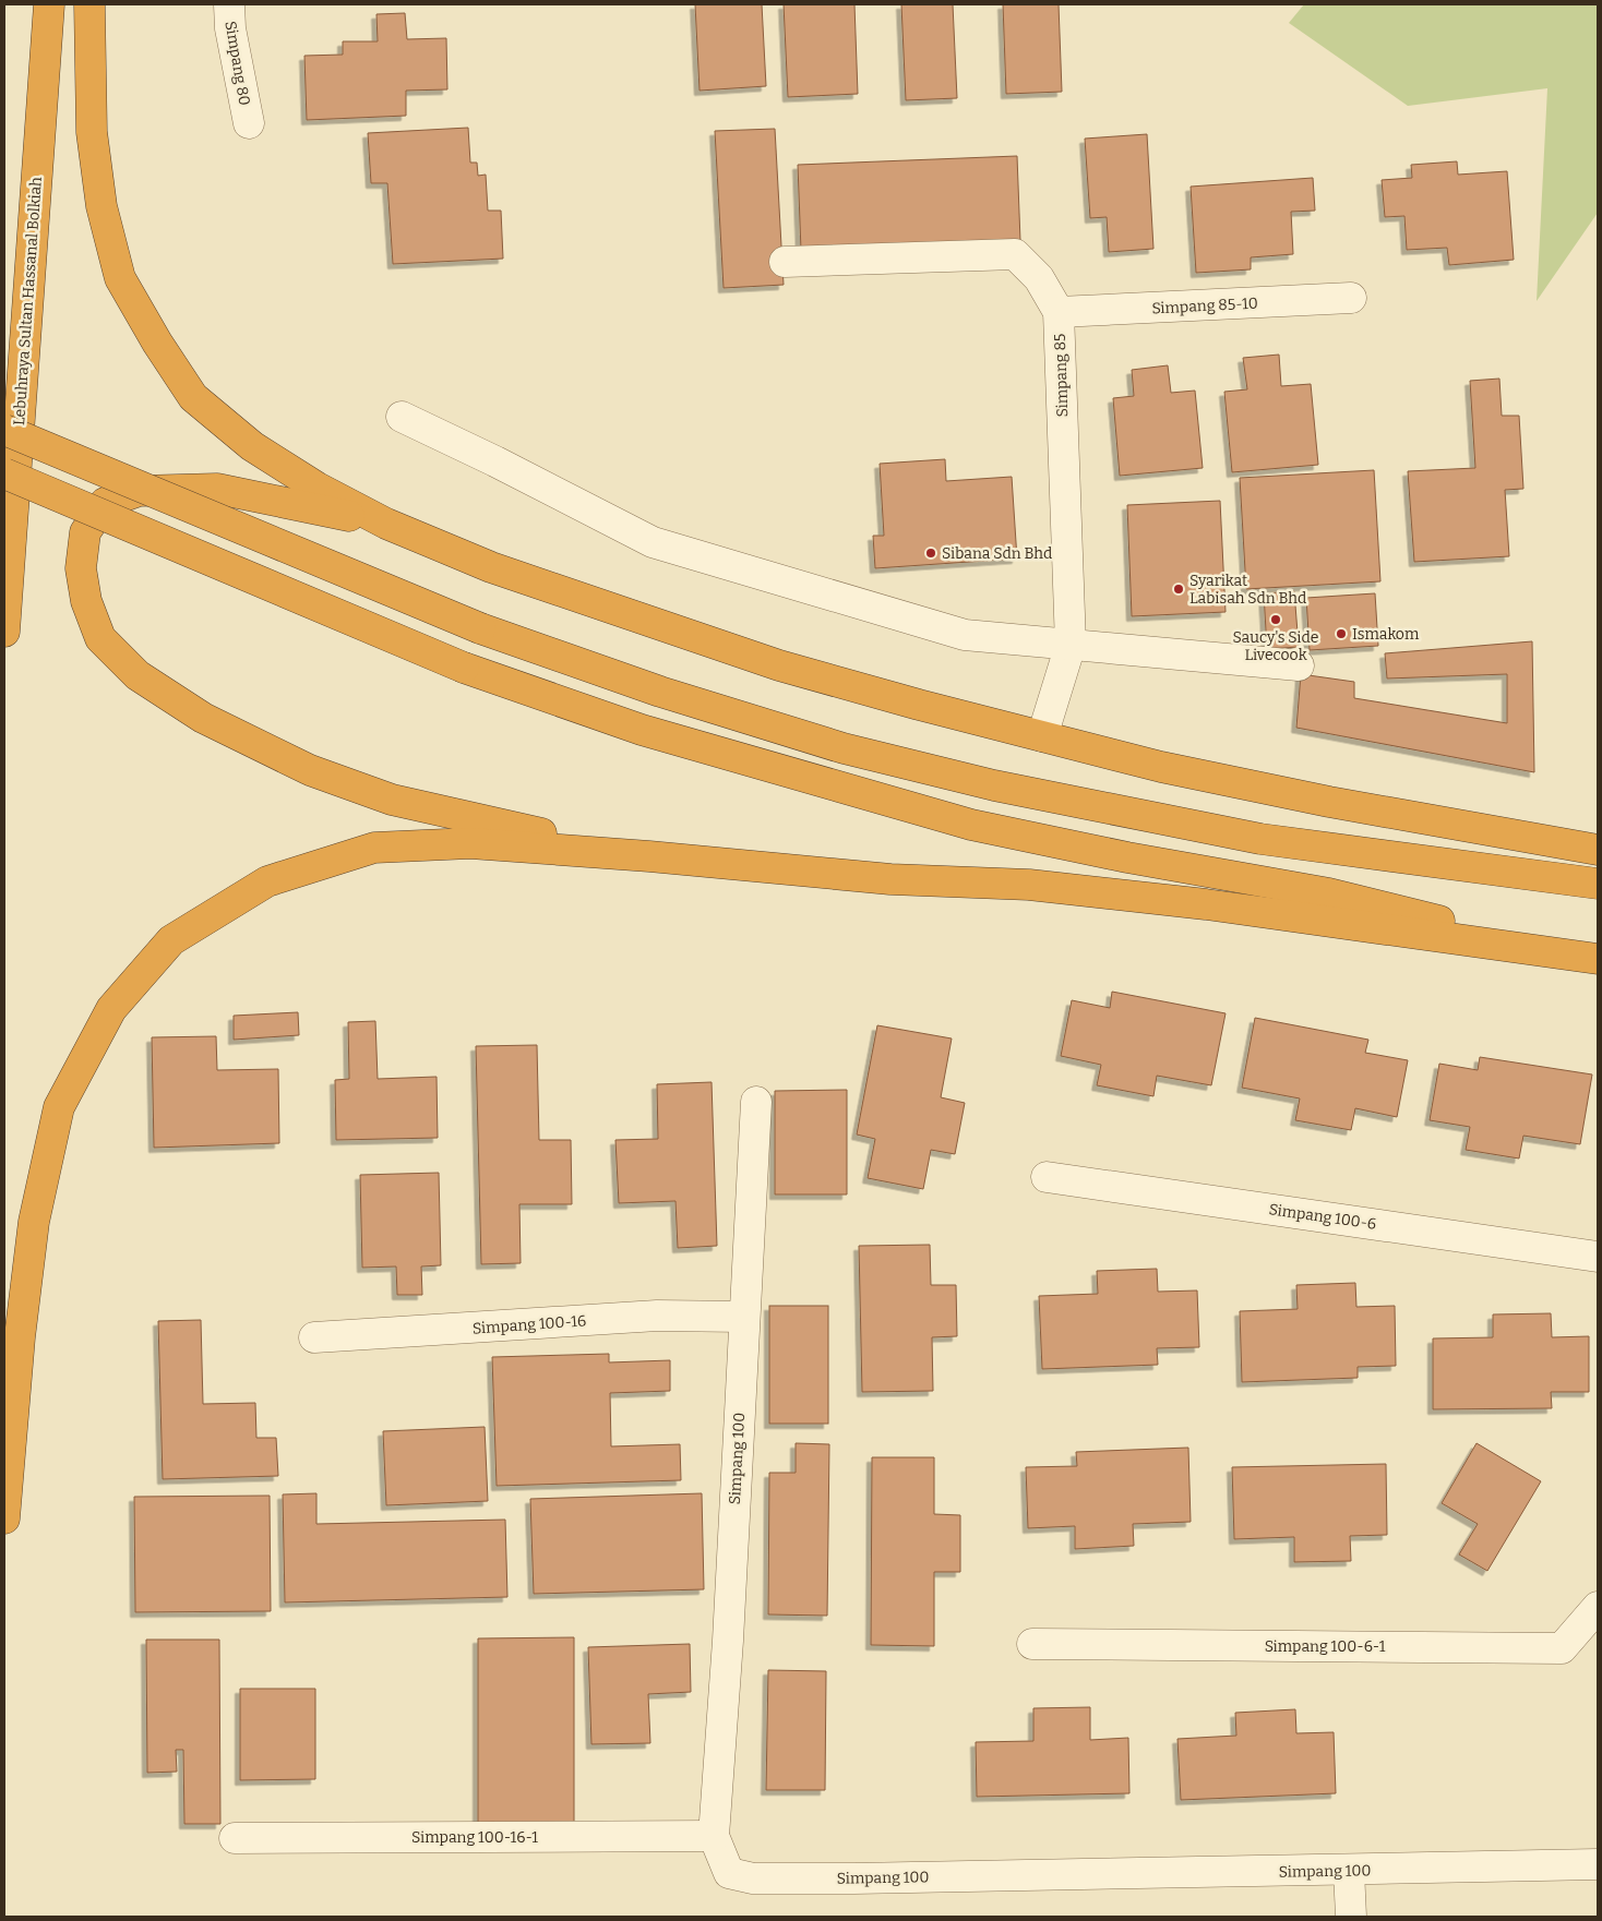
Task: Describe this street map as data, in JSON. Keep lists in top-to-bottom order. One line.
{"streets":{"highway":["Lebuhraya Sultan Hassanal Bolkiah"],"street":["Simpang 80","Simpang 85-10","Simpang 85","Simpang 100-6","Simpang 100-16","Simpang 100","Simpang 100-6-1","Simpang 100-16-1"]},"crossings":[["Simpang 85-10","Simpang 85"],["Simpang 100-16","Simpang 100"],["Simpang 100","Simpang 100-16-1"]],"places":["Sibana Sdn Bhd","Syarikat Labisah Sdn Bhd","Saucy's Side Livecook","Ismakom"]}
